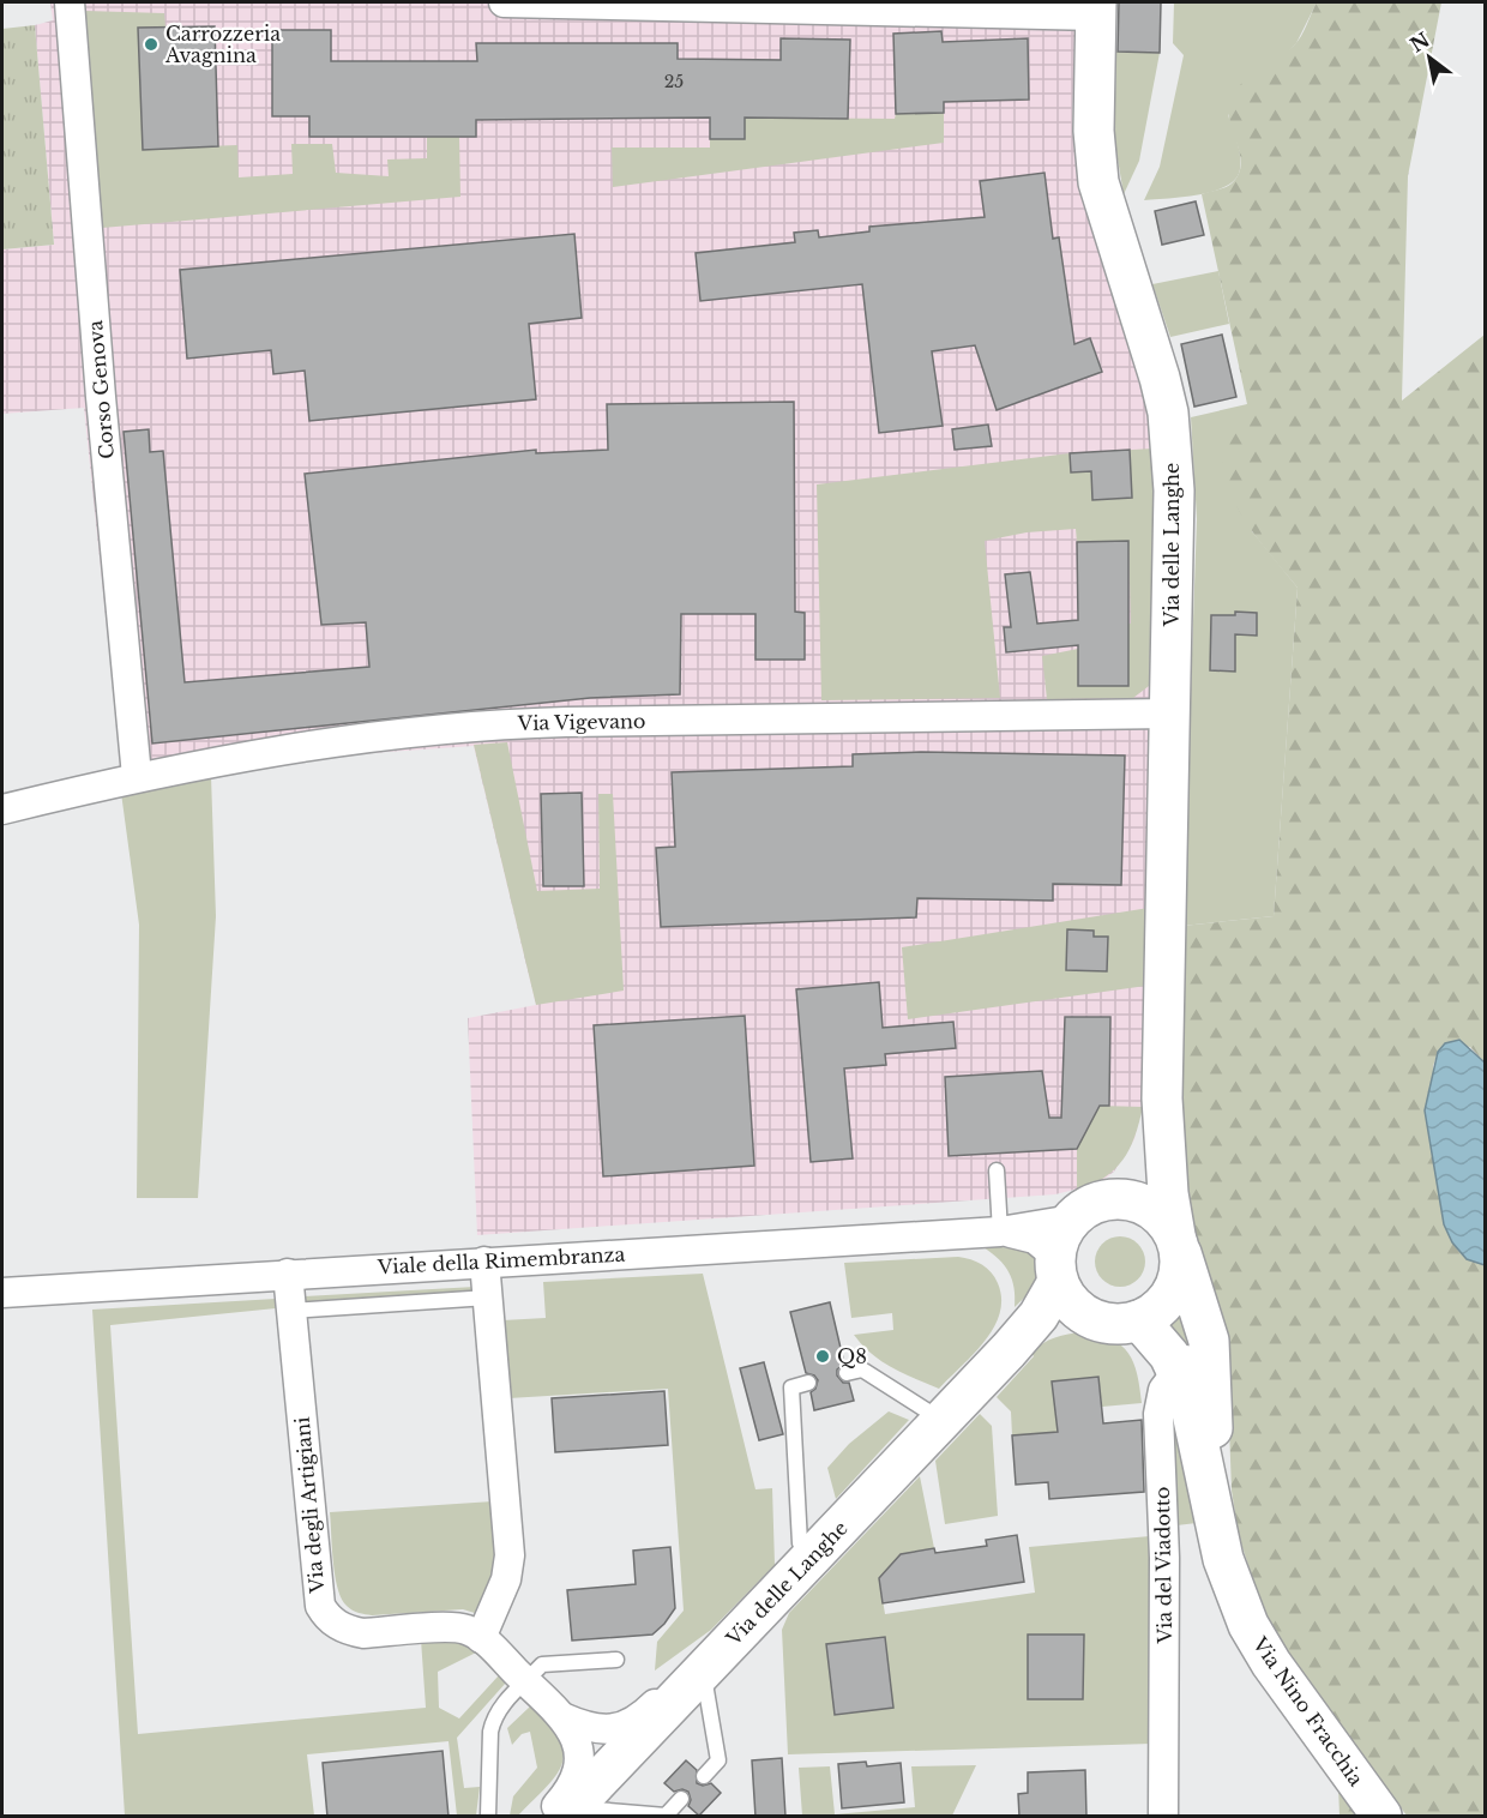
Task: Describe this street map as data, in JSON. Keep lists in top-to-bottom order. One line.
{"streets":{"main road":["Via delle Langhe","Via Nino Fracchia"],"street":["Corso Genova","Via Vigevano","Viale della Rimembranza","Via degli Artigiani","Via del Viadotto"]},"crossings":[["Corso Genova","Via Vigevano"],["Via delle Langhe","Via Vigevano"],["Via delle Langhe","Via degli Artigiani"],["Via delle Langhe","Via Nino Fracchia"],["Viale della Rimembranza","Via degli Artigiani"],["Via del Viadotto","Via Nino Fracchia"]],"places":["Carrozzeria Avagnina","Q8"],"house_numbers":["25"],"north":"top left"}
